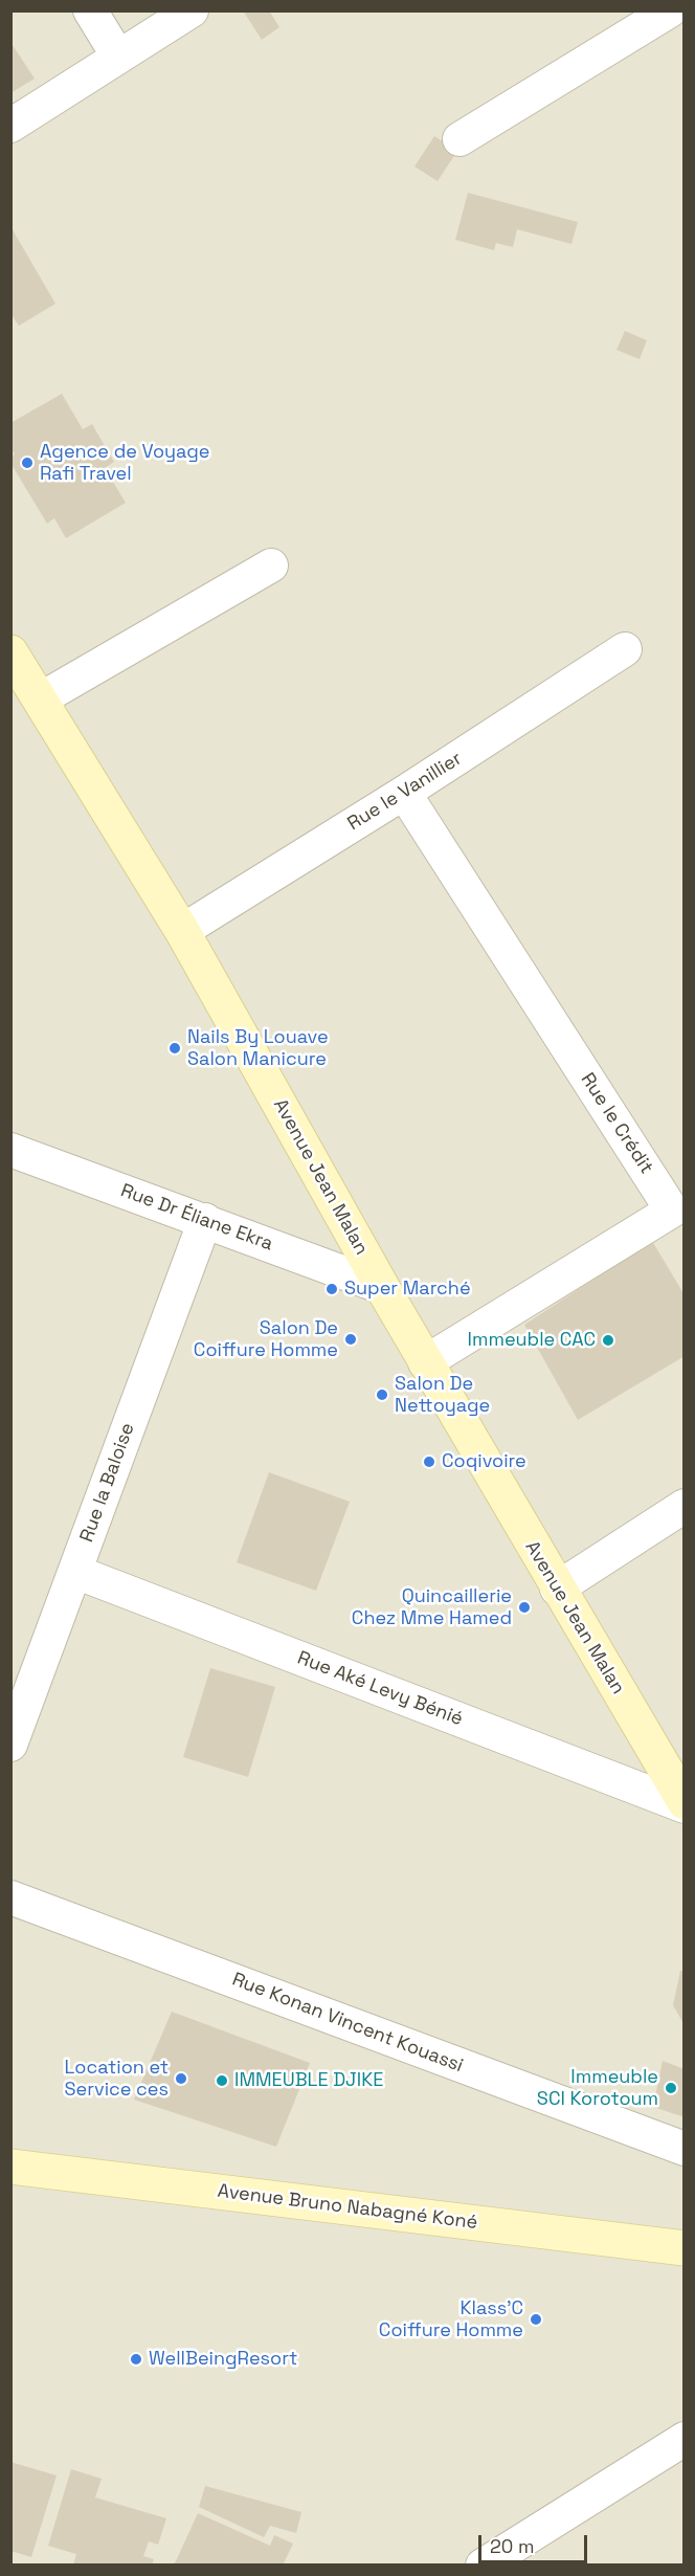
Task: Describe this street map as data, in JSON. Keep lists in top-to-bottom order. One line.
{"streets":{"main road":["Avenue Jean Malan","Avenue Bruno Nabagné Koné"],"street":["Rue le Vanillier","Rue le Crédit","Rue Dr Éliane Ekra","Rue la Baloise","Rue Aké Levy Bénié","Rue Konan Vincent Kouassi"]},"crossings":[["Rue le Vanillier","Rue le Crédit"],["Rue le Vanillier","Avenue Jean Malan"],["Rue le Crédit","Avenue Jean Malan"],["Avenue Jean Malan","Rue Dr Éliane Ekra"],["Avenue Jean Malan","Rue Aké Levy Bénié"],["Rue Dr Éliane Ekra","Rue la Baloise"],["Rue la Baloise","Rue Aké Levy Bénié"]],"places":["Agence de Voyage Rafi Travel","Nails By Louave Salon Manicure","Super Marché","Salon De Coiffure Homme","Immeuble CAC","Salon De Nettoyage","Coqivoire","Quincaillerie Chez Mme Hamed","Location et Service ces","IMMEUBLE DJIKE","Immeuble SCI Korotoum","Klass'C Coiffure Homme","WellBeingResort"],"scale_bar":"20 m"}
